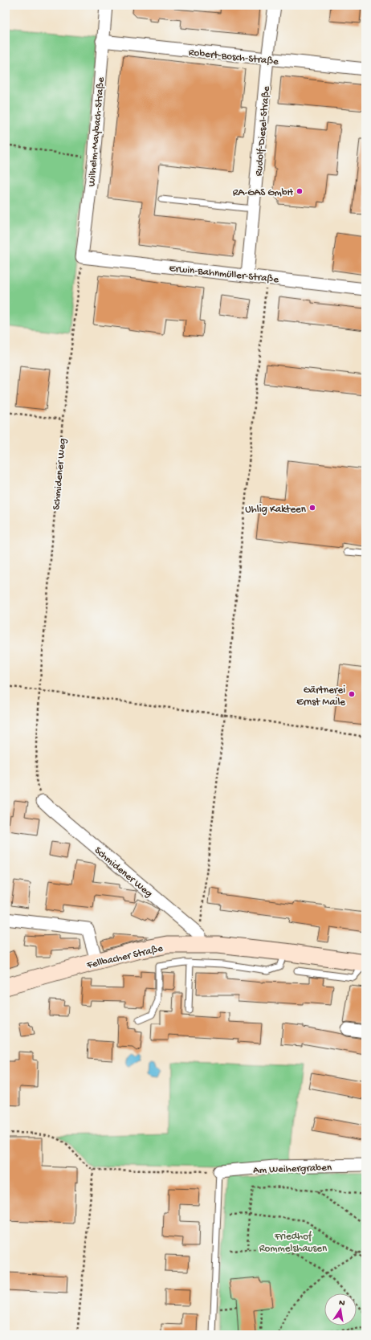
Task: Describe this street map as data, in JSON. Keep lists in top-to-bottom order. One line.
{"streets":{"main road":["Fellbacher Straße"],"street":["Robert-Bosch-Straße","Rudolf-Diesel-Straße","Wilhelm-Maybach-Straße","Erwin-Bahnmüller-Straße","Schmidener Weg","Am Weihergraben"]},"crossings":[["Robert-Bosch-Straße","Rudolf-Diesel-Straße"],["Robert-Bosch-Straße","Wilhelm-Maybach-Straße"],["Rudolf-Diesel-Straße","Erwin-Bahnmüller-Straße"],["Wilhelm-Maybach-Straße","Erwin-Bahnmüller-Straße"],["Wilhelm-Maybach-Straße","Schmidener Weg"],["Erwin-Bahnmüller-Straße","Schmidener Weg"],["Schmidener Weg","Fellbacher Straße"]],"parks":["Friedhof Rommelshausen"],"places":["RA-GAS GmbH","Uhlig Kakteen","Gärtnerei Ernst Maile"],"north":"top"}
